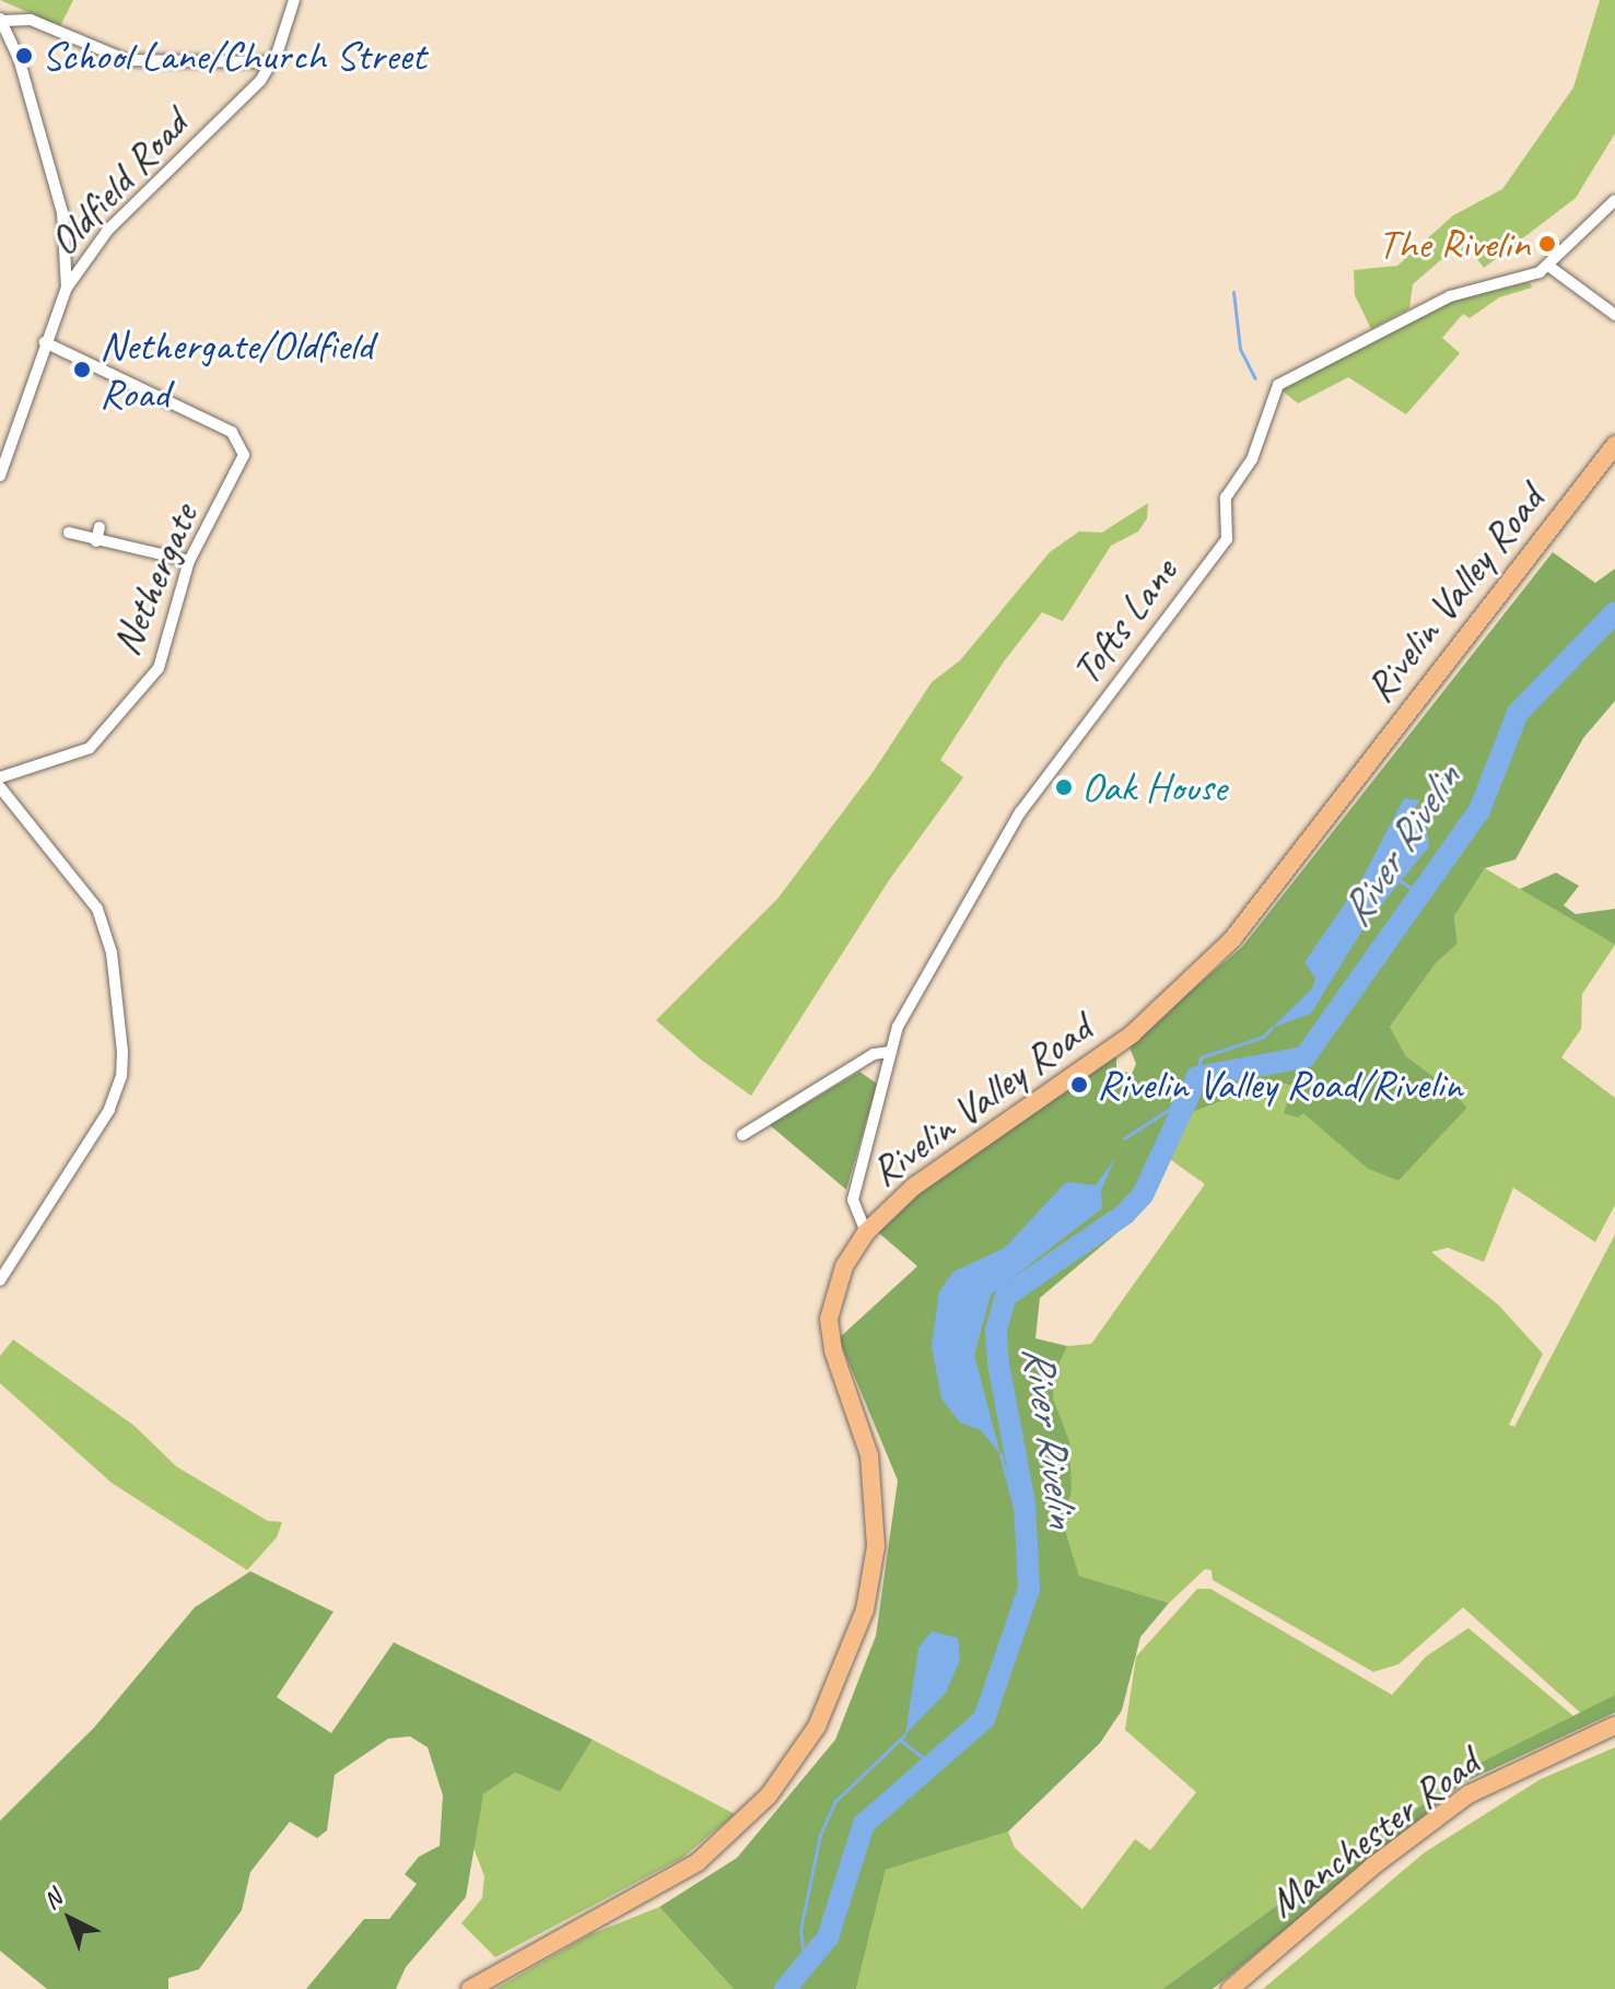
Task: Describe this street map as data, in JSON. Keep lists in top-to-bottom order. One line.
{"streets":{"main road":["Rivelin Valley Road","Manchester Road"],"street":["Oldfield Road","Nethergate","Tofts Lane"]},"crossings":[["Oldfield Road","Nethergate"],["Rivelin Valley Road","Tofts Lane"]],"water":["River Rivelin"],"places":["School Lane/Church Street","The Rivelin","Nethergate/Oldfield Road","Oak House","Rivelin Valley Road/Rivelin"],"north":"top left"}
